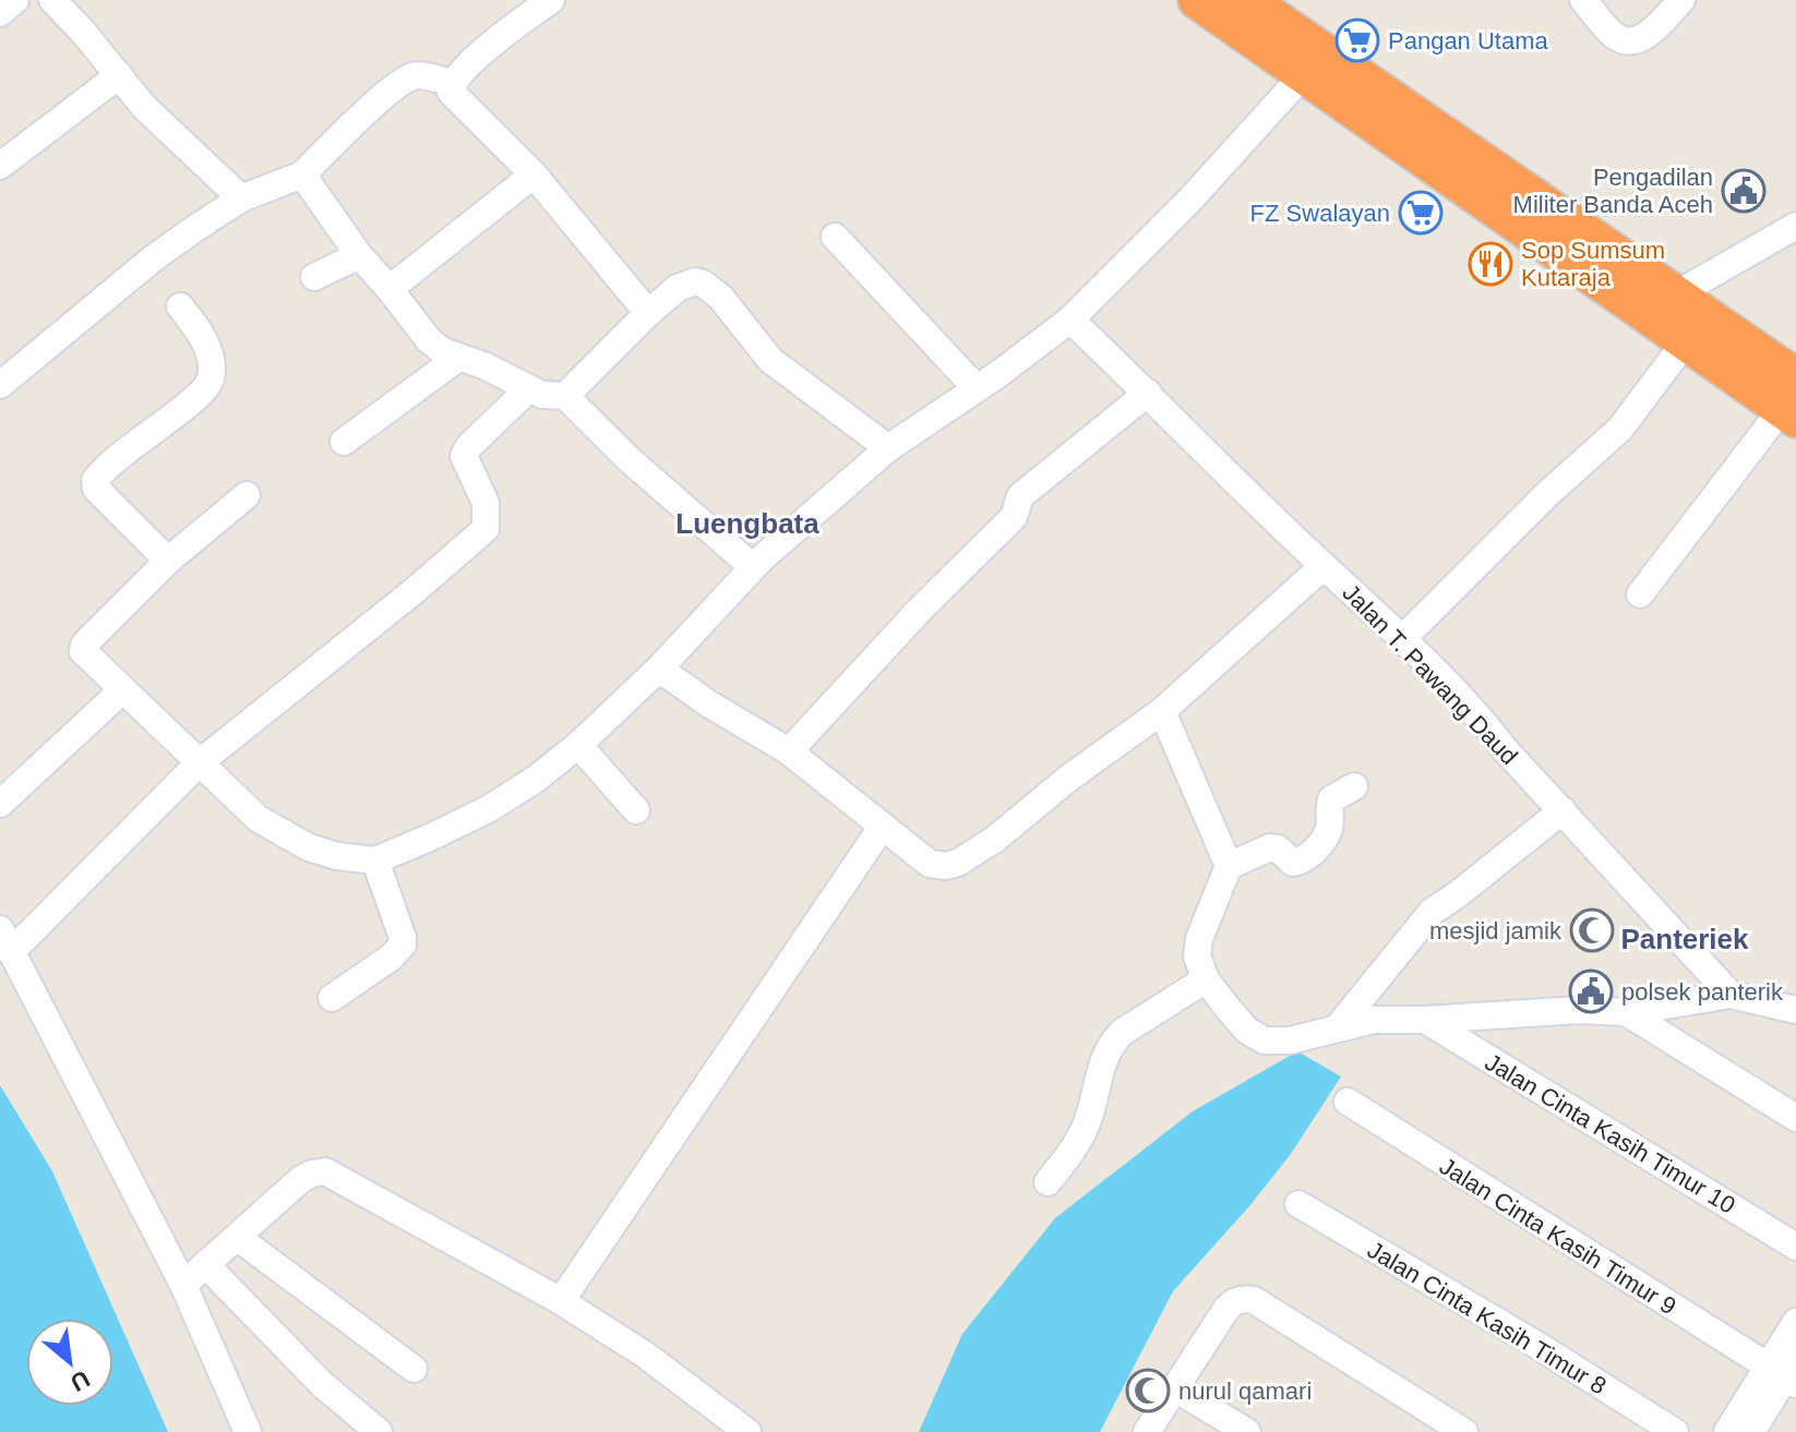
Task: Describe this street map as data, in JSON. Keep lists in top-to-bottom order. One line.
{"streets":{"street":["Jalan T. Pawang Daud","Jalan Cinta Kasih Timur 10","Jalan Cinta Kasih Timur 9","Jalan Cinta Kasih Timur 8"]},"districts":["Luengbata","Panteriek"],"places":{"supermarket":["Pangan Utama","FZ Swalayan"],"public building":["Pengadilan Militer Banda Aceh","polsek panterik"],"restaurant":["Sop Sumsum Kutaraja"],"mosque":["mesjid jamik","nurul qamari"]},"north":"bottom right"}
